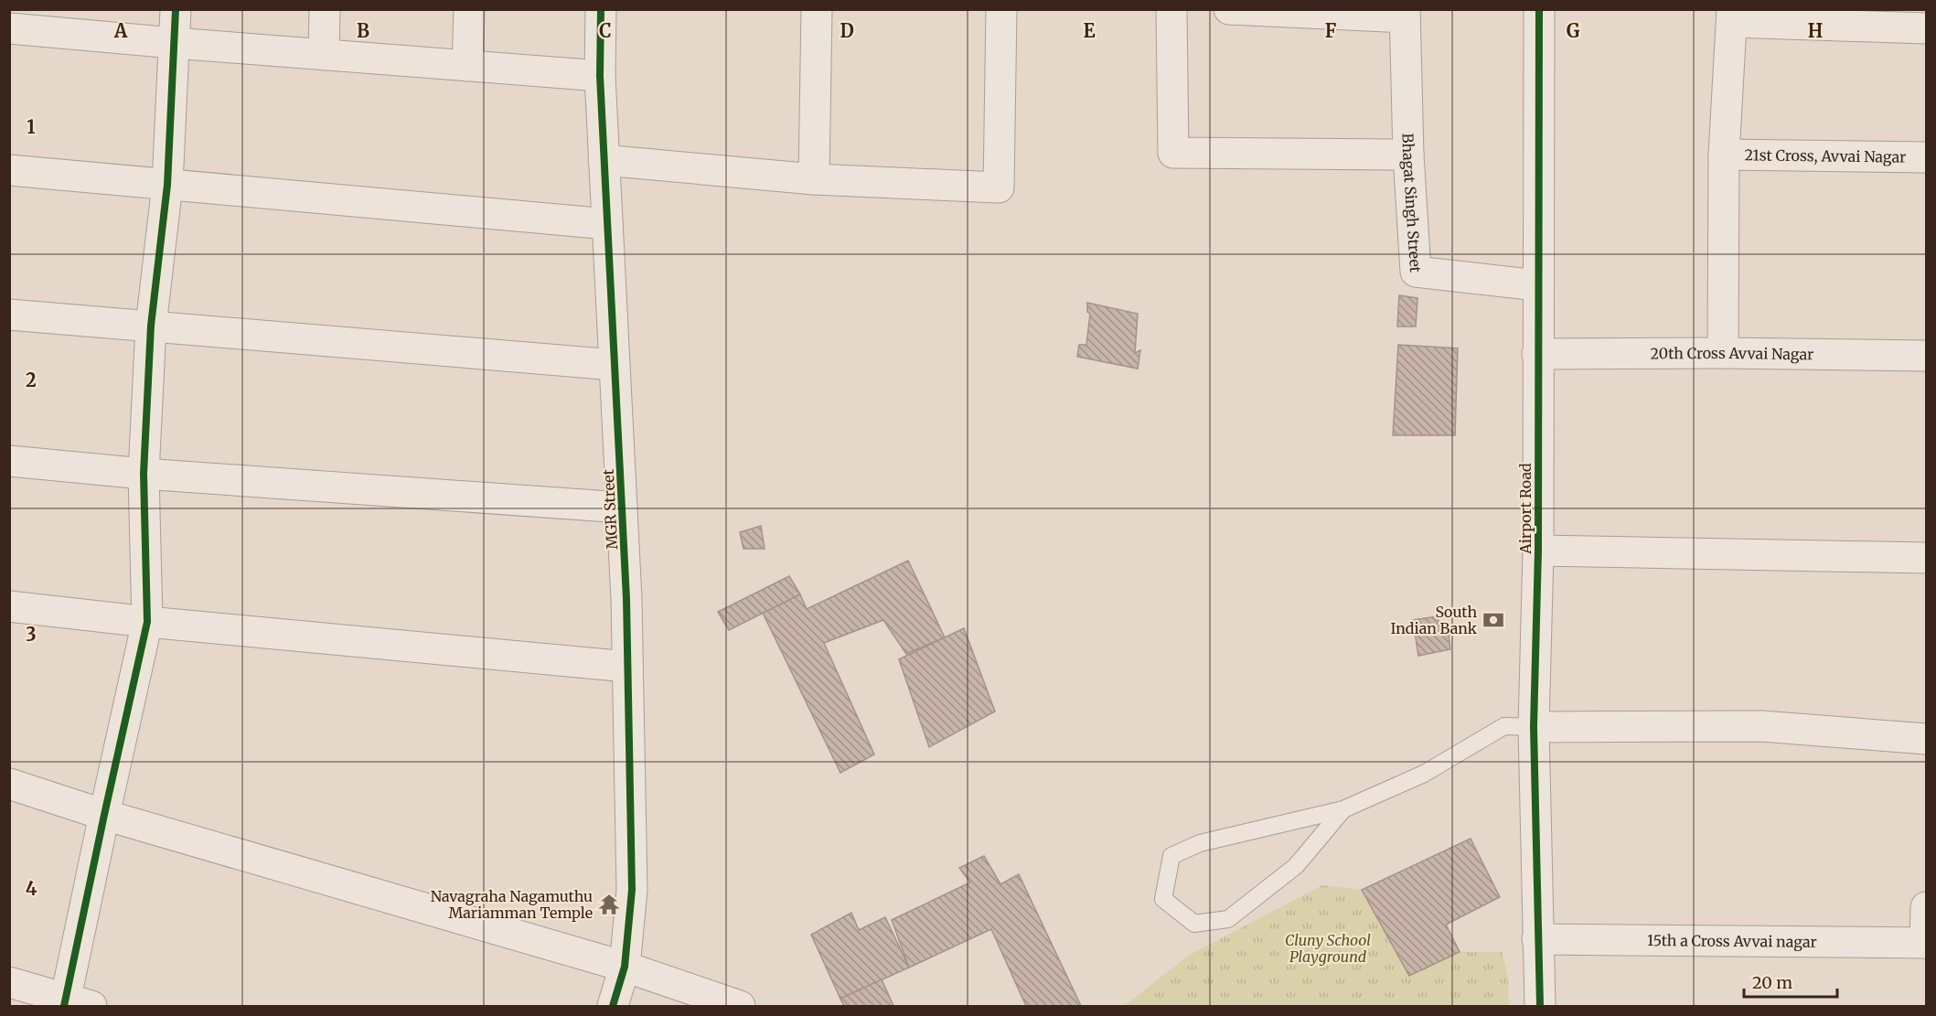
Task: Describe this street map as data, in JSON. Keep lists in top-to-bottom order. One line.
{"streets":{"street":["21st Cross, Avvai Nagar","Bhagat Singh Street","20th Cross Avvai Nagar","Airport Road","MGR Street","15th a Cross Avvai nagar"]},"crossings":[["Bhagat Singh Street","Airport Road"],["20th Cross Avvai Nagar","Airport Road"],["Airport Road","15th a Cross Avvai nagar"]],"parks":["Cluny School Playground"],"places":{"bank":["South Indian Bank"],"temple":["Navagraha Nagamuthu Mariamman Temple"]},"scale_bar":"20 m","grid":{"columns":["A","B","C","D","E","F","G","H"],"rows":["1","2","3","4"]}}
